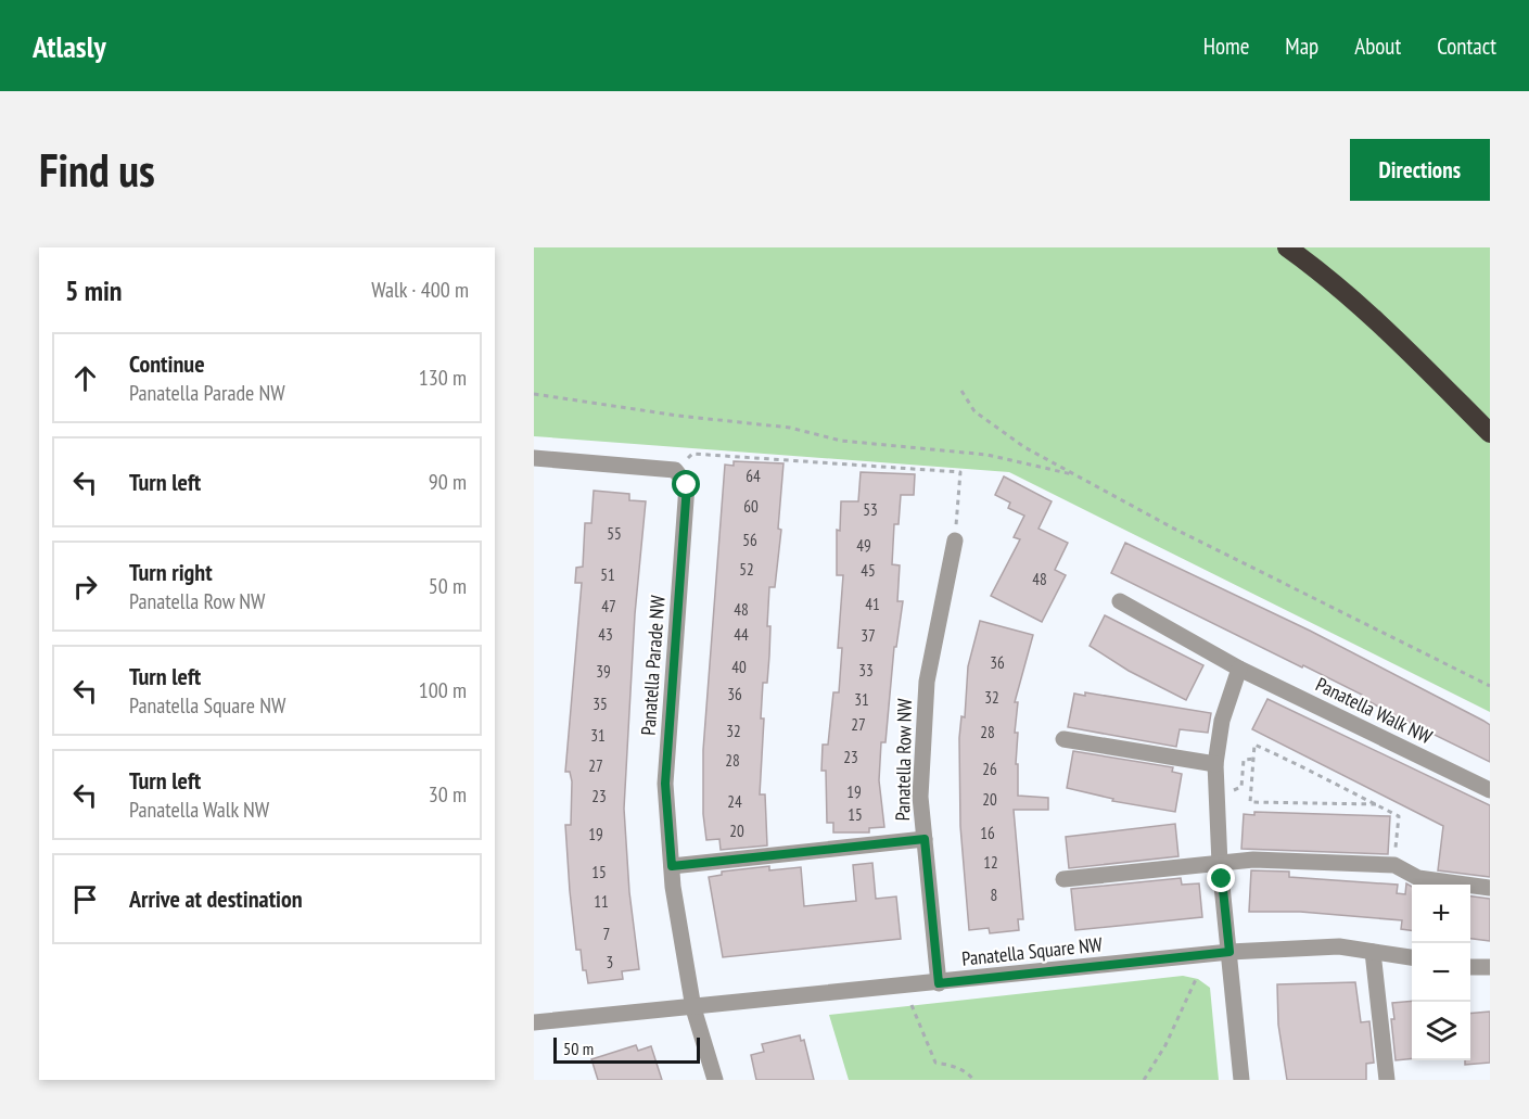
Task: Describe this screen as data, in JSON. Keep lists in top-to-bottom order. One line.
{"streets":{"street":["Panatella Parade NW","Panatella Walk NW","Panatella Row NW","Panatella Square NW"]},"crossings":[["Panatella Parade NW","Panatella Square NW"],["Panatella Row NW","Panatella Square NW"]],"house_numbers":["64","60","53","55","56","49","52","45","51","48","41","47","48","43","44","37","36","40","33","39","36","32","31","35","27","32","28","31","23","28","27","26","19","23","20","24","15","20","16","19","12","15","8","11","7","3"],"scale_bar":"50 m","page":{"header":"Atlasly","nav":["Home","Map","About","Contact"],"buttons":"Directions","title":"Find us","heading":["5 min","Walk · 400 m"],"list":[["Continue","Panatella Parade NW","130 m"],["Turn left","90 m"],["Turn right","Panatella Row NW","50 m"],["Turn left","Panatella Square NW","100 m"],["Turn left","Panatella Walk NW","30 m"],"Arrive at destination"],"map_buttons":["+","−"],"scale":"50 m"}}
